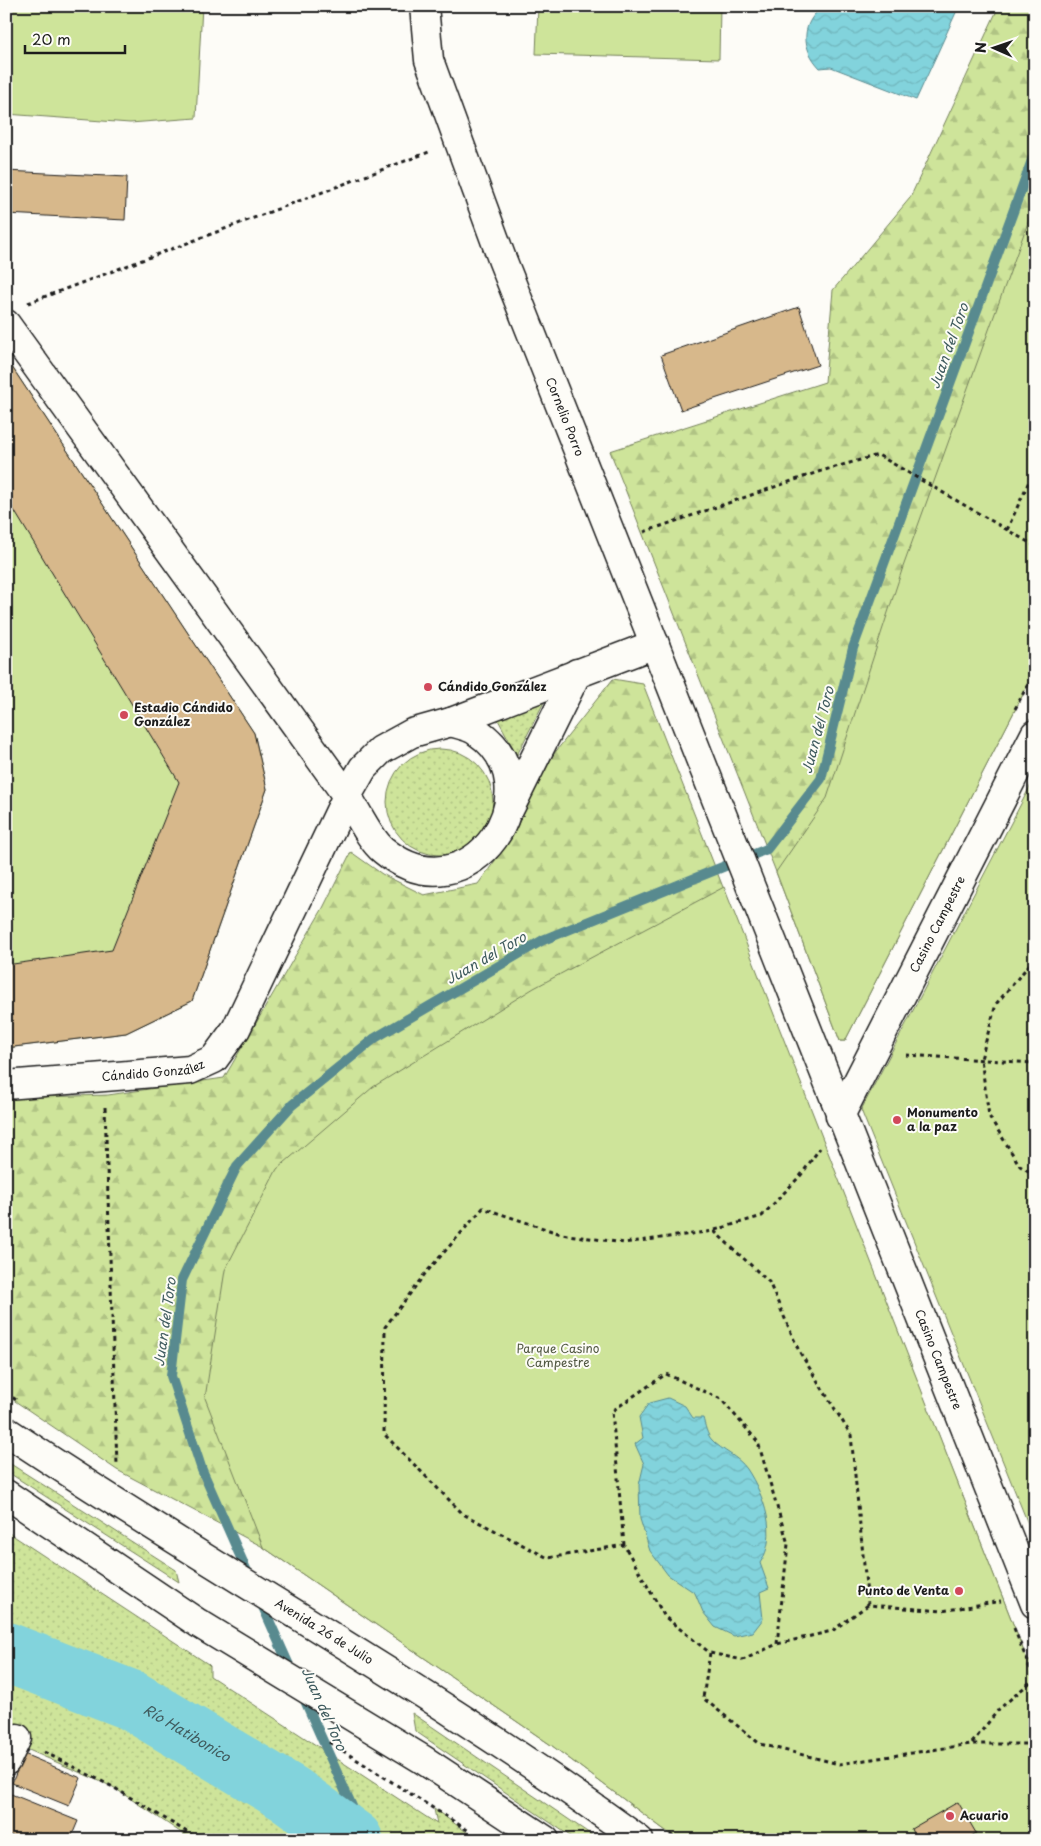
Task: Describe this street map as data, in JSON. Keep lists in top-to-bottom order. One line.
{"streets":{"street":["Cornelio Porro","Casino Campestre","Cándido González","Avenida 26 de Julio"]},"crossings":[["Cornelio Porro","Casino Campestre"],["Cornelio Porro","Cándido González"]],"water":["Juan del Toro","Río Hatibonico"],"parks":["Parque Casino Campestre"],"places":["Cándido González","Estadio Cándido González","Monumento a la paz","Punto de Venta","Acuario"],"scale_bar":"20 m","north":"left"}
